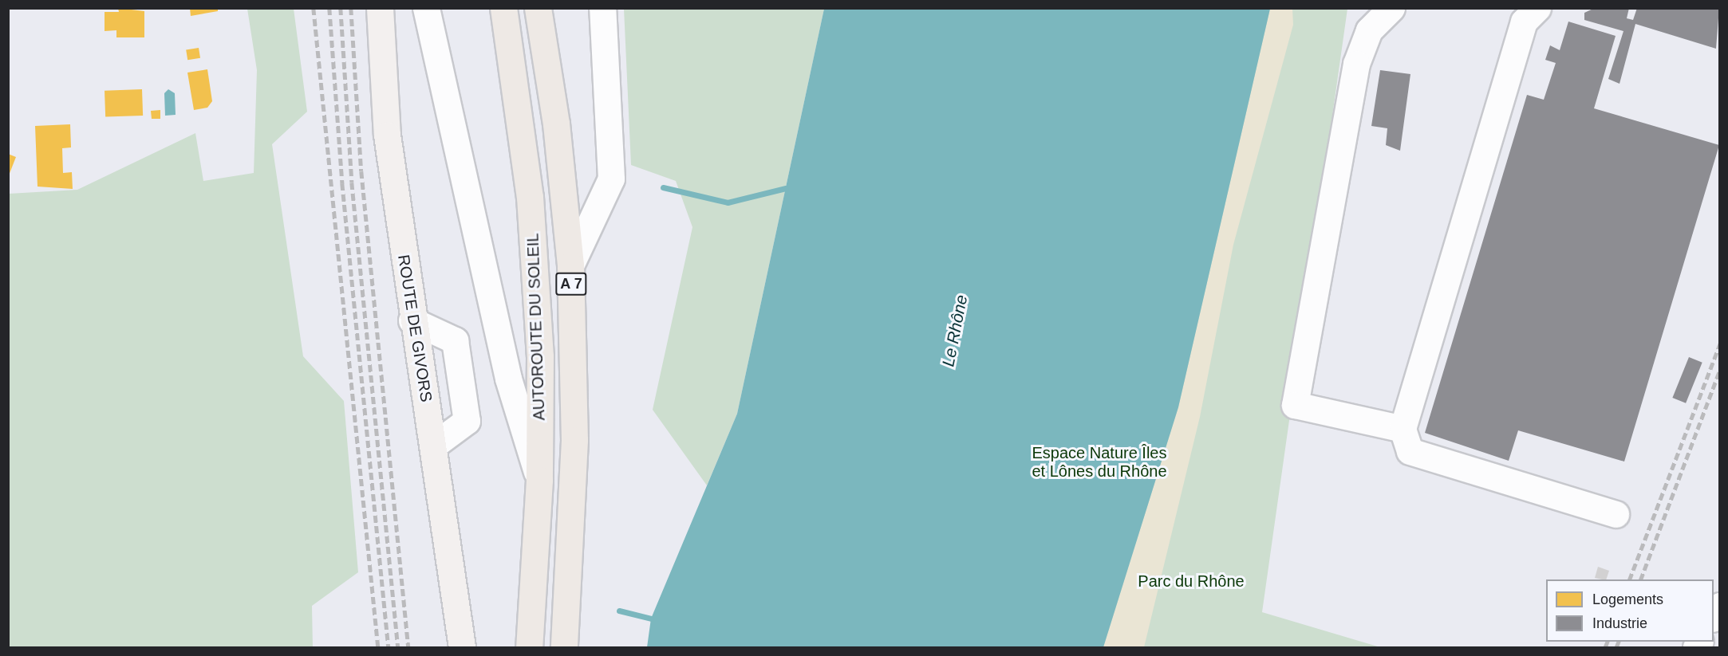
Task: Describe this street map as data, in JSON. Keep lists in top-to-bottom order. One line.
{"streets":{"highway":["A 7","AUTOROUTE DU SOLEIL"],"main road":["ROUTE DE GIVORS"]},"water":["Le Rhône"],"parks":["Espace Nature Îles et Lônes du Rhône","Parc du Rhône"],"legend":["Logements","Industrie"]}
